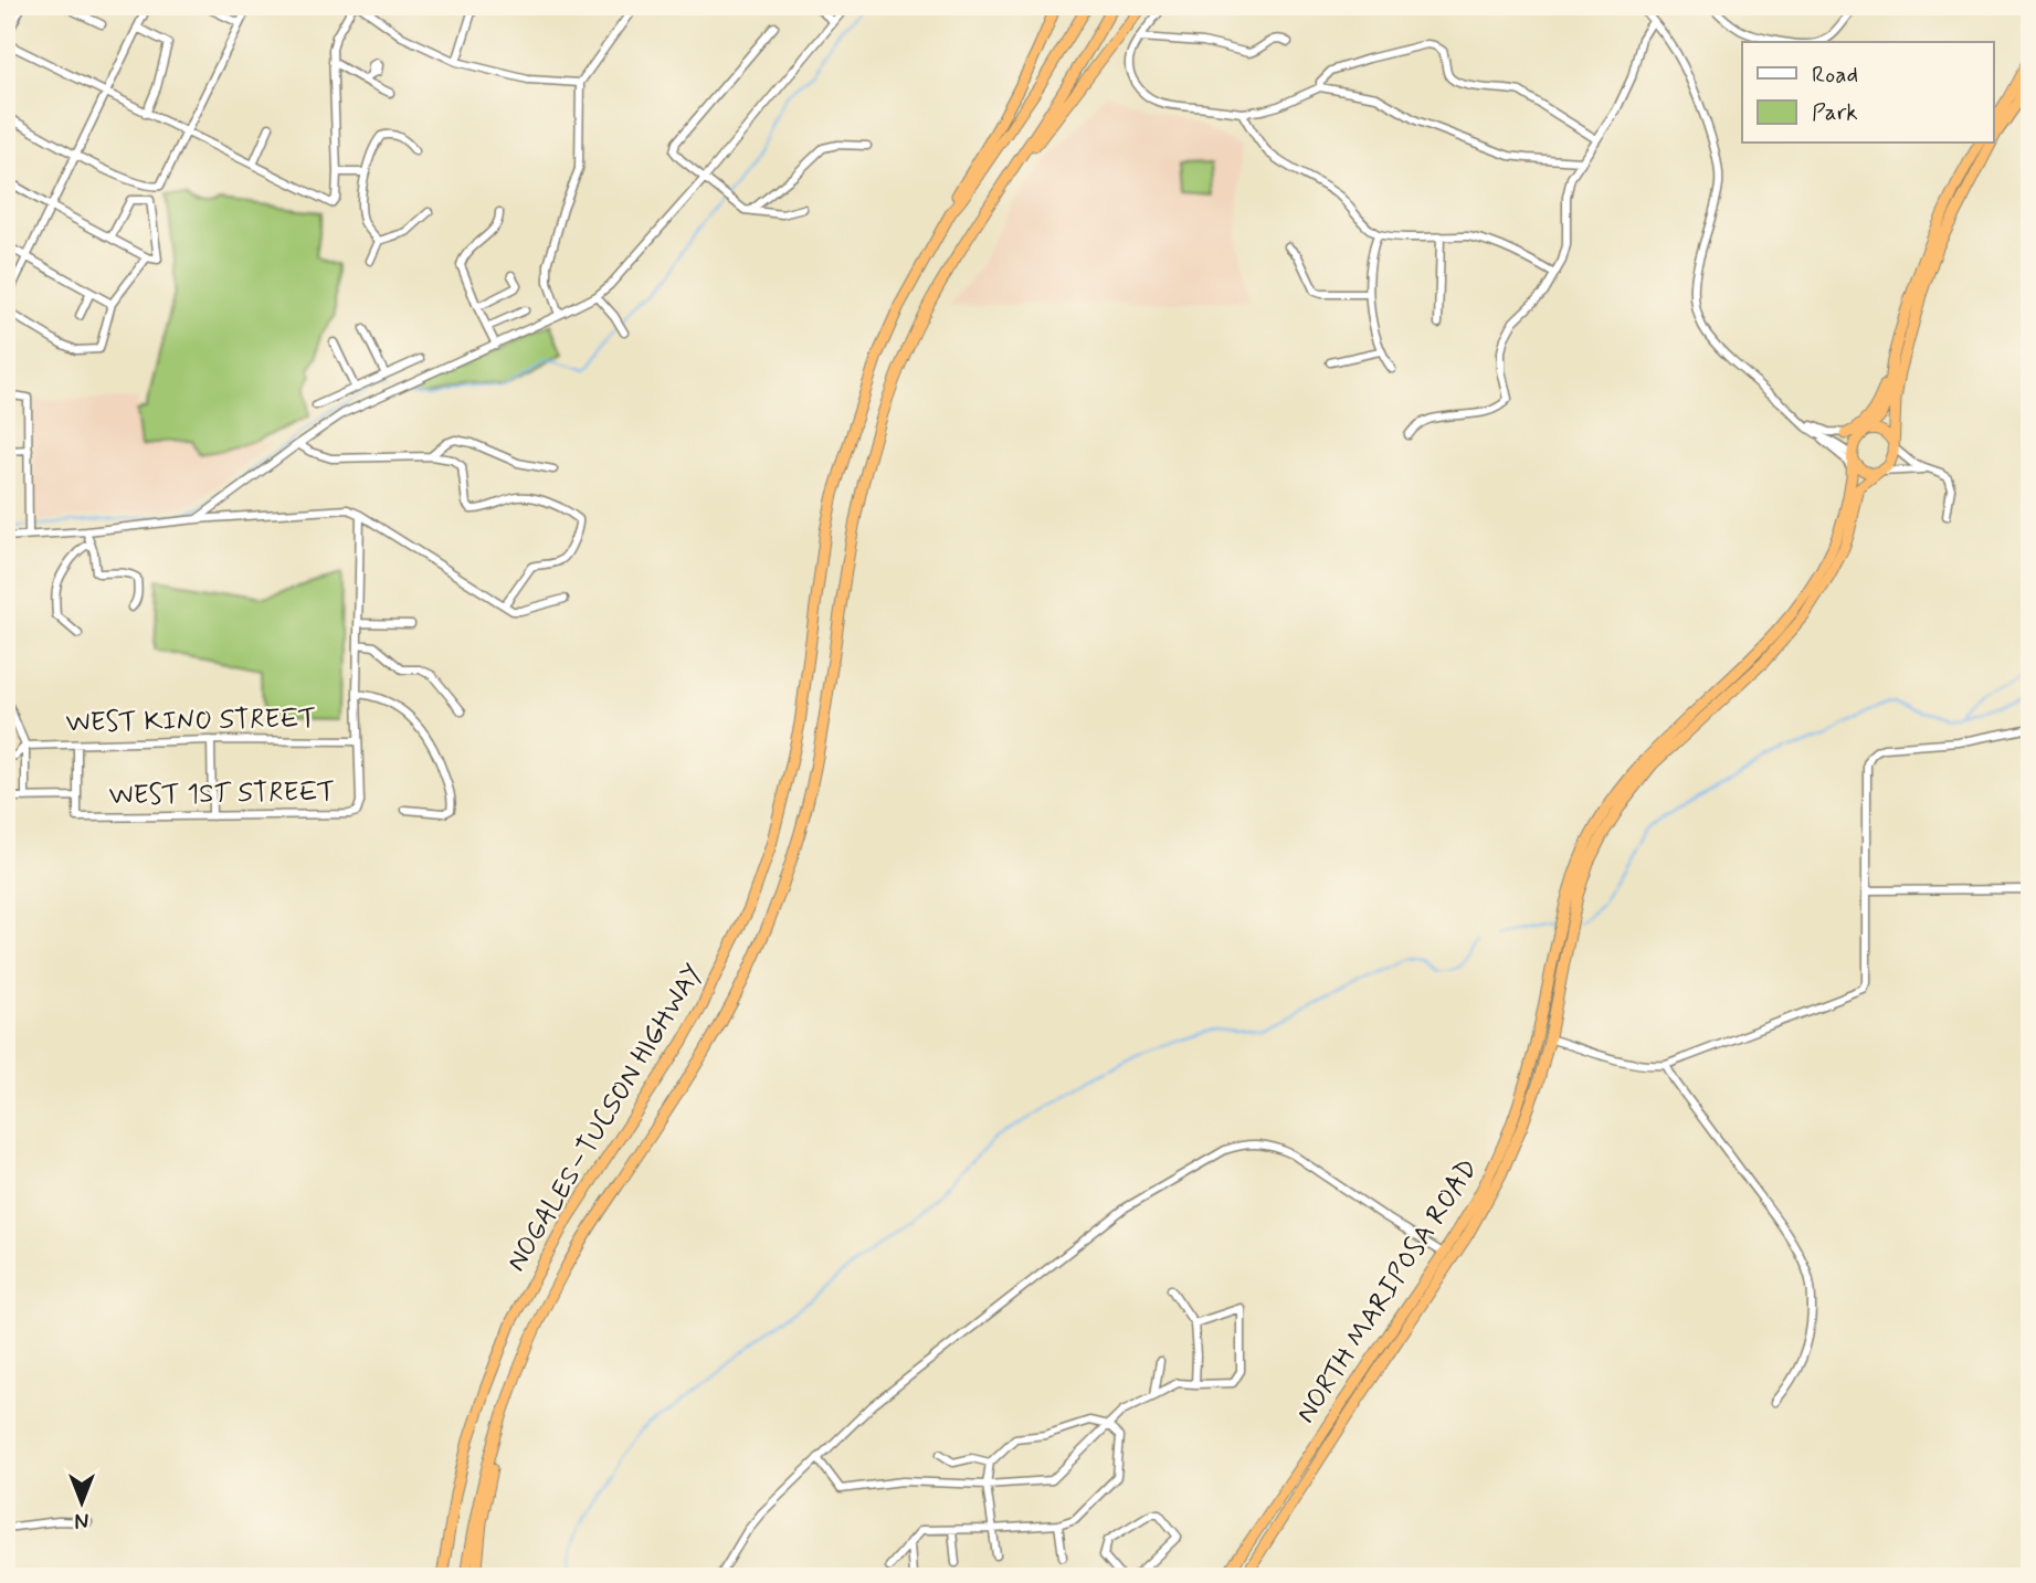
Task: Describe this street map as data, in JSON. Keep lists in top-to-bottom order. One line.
{"streets":{"highway":["NOGALES–TUCSON HIGHWAY","NORTH MARIPOSA ROAD"],"street":["WEST KINO STREET","WEST 1ST STREET"]},"crossings":[["WEST KINO STREET","WEST 1ST STREET"]],"legend":["Road","Park"],"north":"bottom"}
